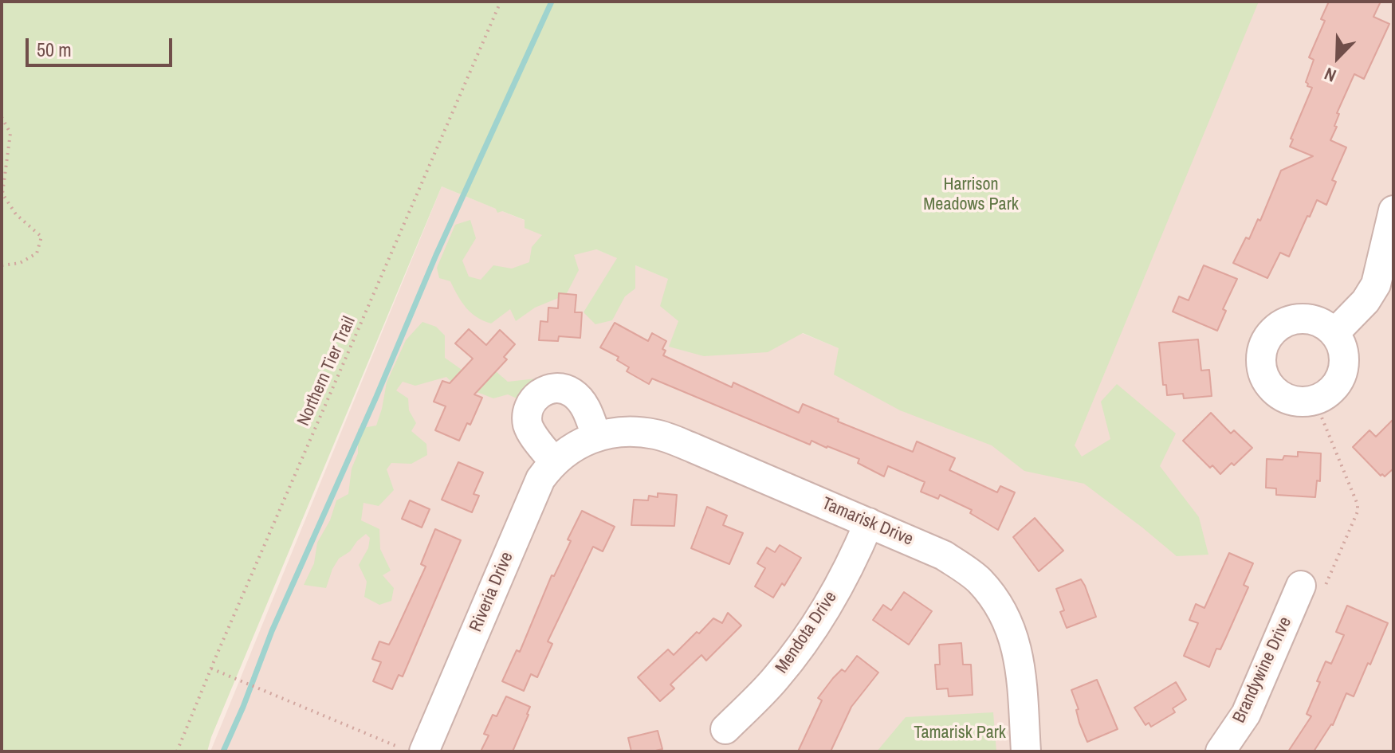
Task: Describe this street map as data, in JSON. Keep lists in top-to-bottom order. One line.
{"streets":{"street":["Tamarisk Drive","Riveria Drive","Mendota Drive","Brandywine Drive"],"path":["Northern Tier Trail"]},"crossings":[["Tamarisk Drive","Riveria Drive"],["Tamarisk Drive","Mendota Drive"]],"parks":["Harrison Meadows Park","Tamarisk Park"],"scale_bar":"50 m","north":"bottom left"}
